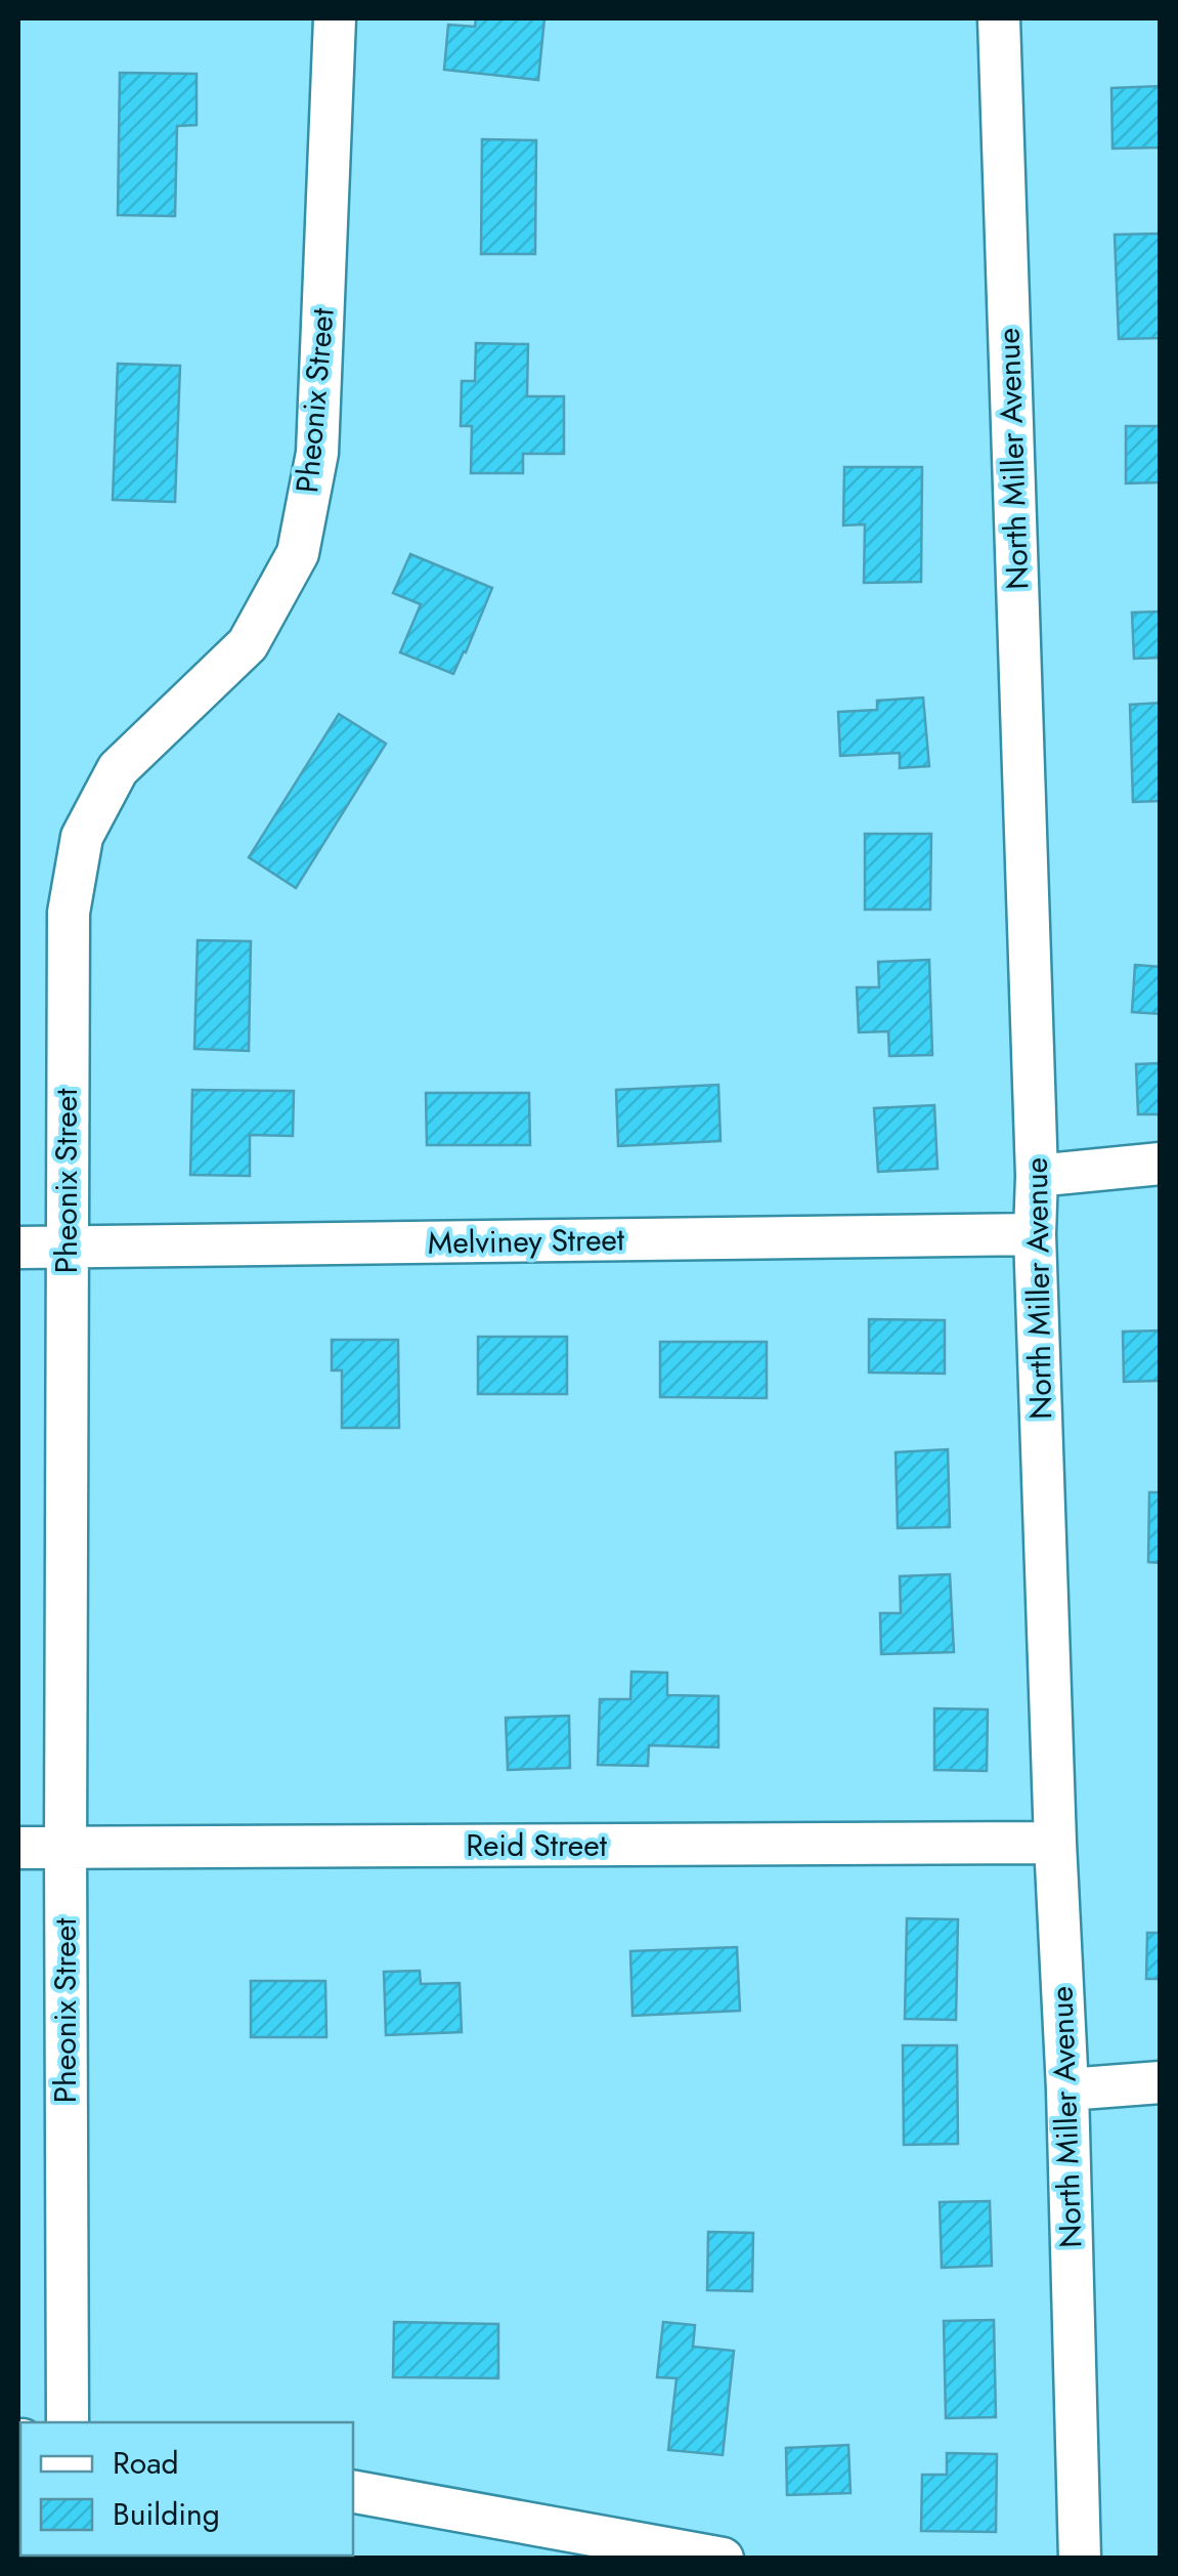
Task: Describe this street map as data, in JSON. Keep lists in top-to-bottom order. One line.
{"streets":{"street":["Pheonix Street","North Miller Avenue","Melviney Street","Reid Street"]},"crossings":[["Pheonix Street","Melviney Street"],["Pheonix Street","Reid Street"],["North Miller Avenue","Melviney Street"],["North Miller Avenue","Reid Street"]],"legend":["Road","Building"]}
